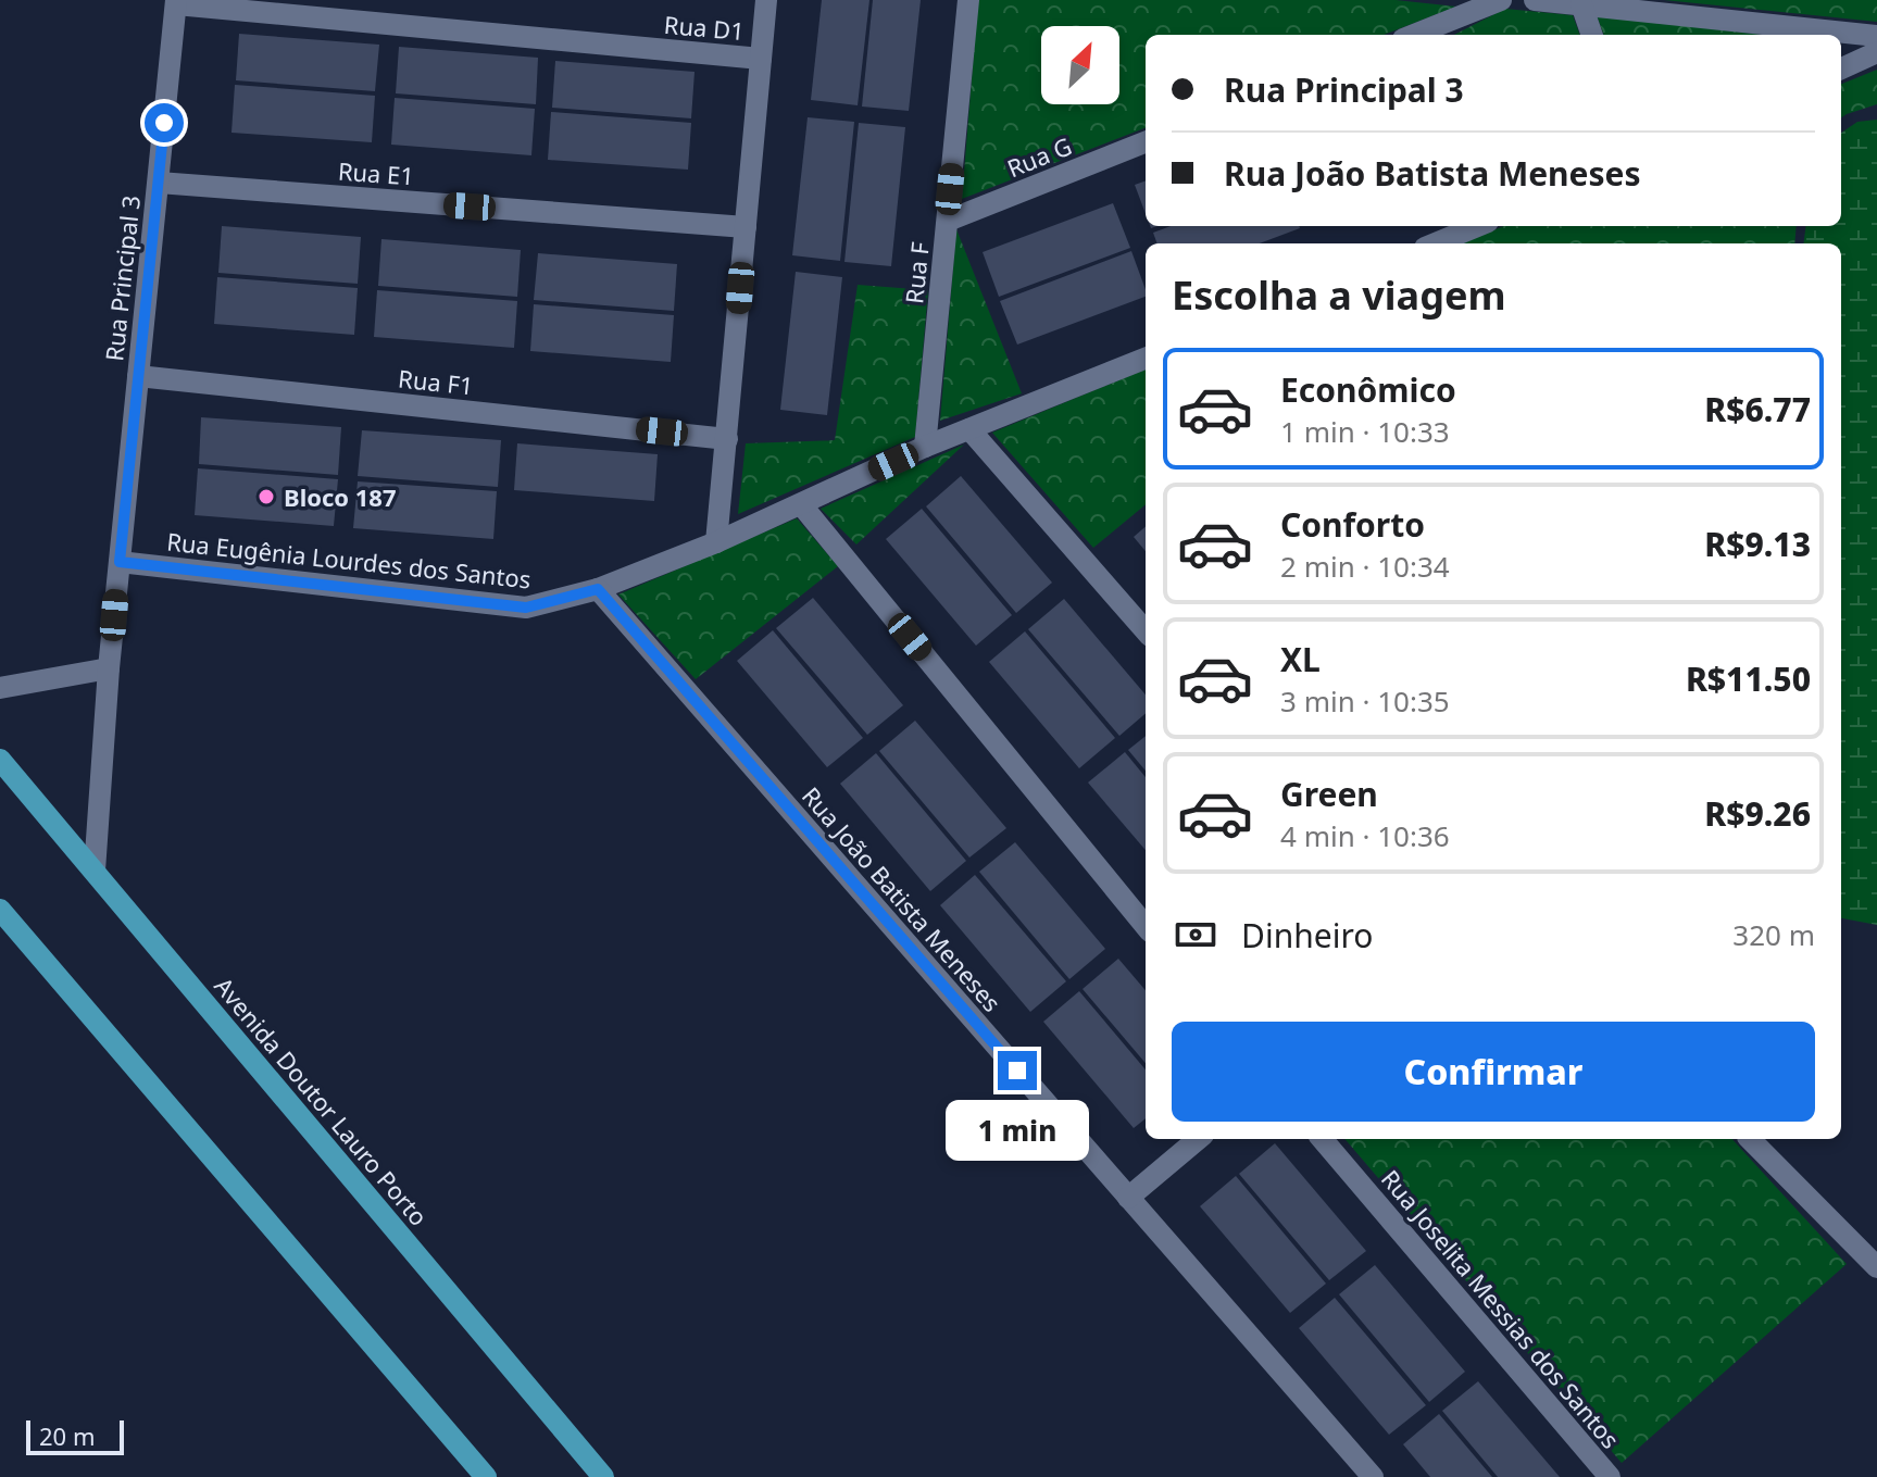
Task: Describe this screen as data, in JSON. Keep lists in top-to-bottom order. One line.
{"streets":{"main road":["Avenida Doutor Lauro Porto"],"street":["Rua D1","Rua G","Rua E1","Rua F","Rua Principal 3","Rua F1","Rua Eugênia Lourdes dos Santos","Rua João Batista Meneses","Rua Joselita Messias dos Santos"]},"crossings":[["Rua D1","Rua Principal 3"],["Rua G","Rua F"],["Rua E1","Rua Principal 3"],["Rua F","Rua Eugênia Lourdes dos Santos"],["Rua Principal 3","Rua F1"],["Rua Principal 3","Rua Eugênia Lourdes dos Santos"],["Rua Principal 3","Avenida Doutor Lauro Porto"],["Rua Eugênia Lourdes dos Santos","Rua João Batista Meneses"]],"places":["Bloco 187"],"scale_bar":"20 m","north":"top right","page":{"banner":["Rua Principal 3","Rua João Batista Meneses"],"heading":"Escolha a viagem","list":[{"name":"Econômico","note":"1 min · 10:33","value":"R$6.77"},{"name":"Conforto","note":"2 min · 10:34","value":"R$9.13"},{"name":"XL","note":"3 min · 10:35","value":"R$11.50"},{"name":"Green","note":"4 min · 10:36","value":"R$9.26"}],"pay":["Dinheiro","320 m"],"buttons":"Confirmar","bubble":"1 min","scale":"20 m"}}
